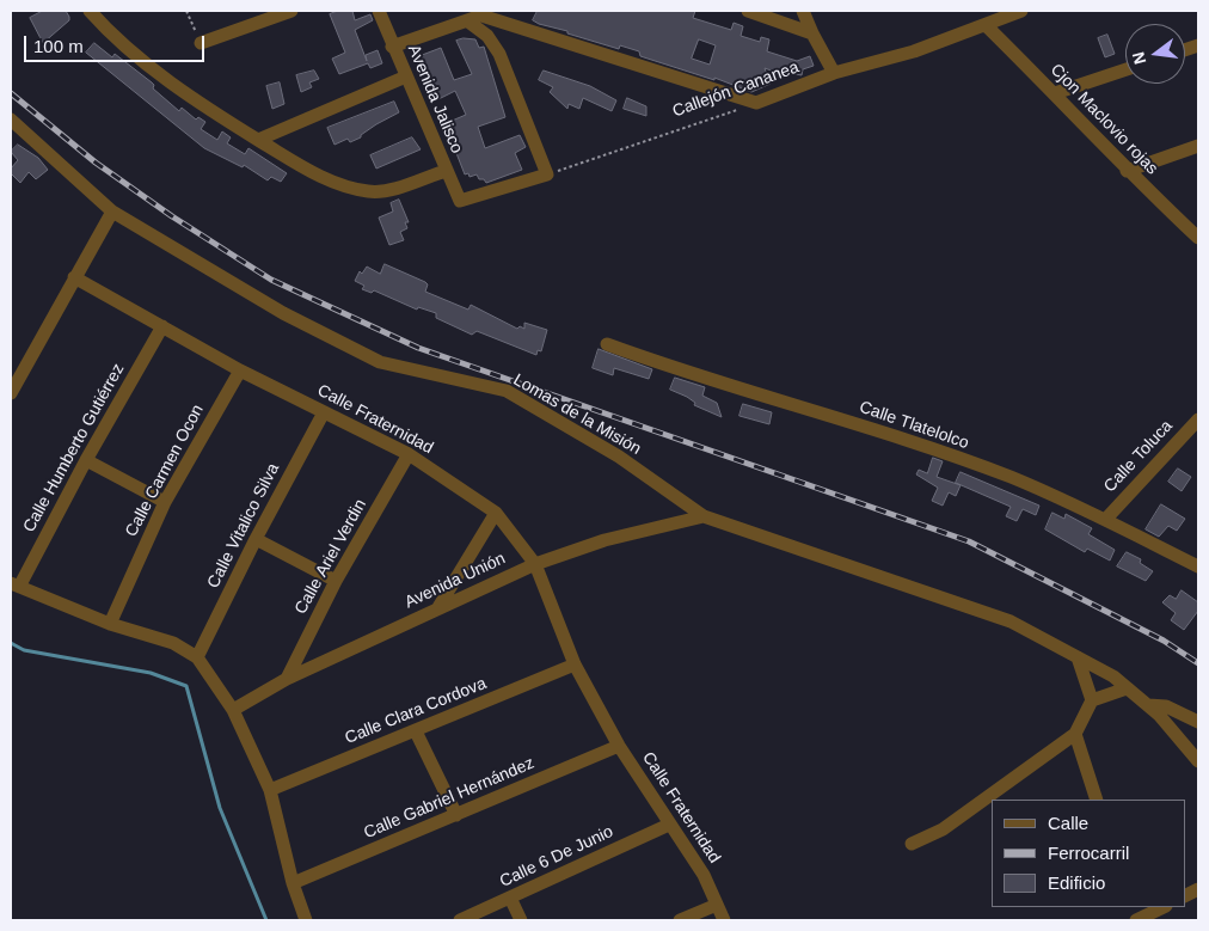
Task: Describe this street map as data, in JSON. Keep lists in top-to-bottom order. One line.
{"streets":{"street":["Callejón Cananea","Avenida Jalisco","Cjon Maclovio rojas","Lomas de la Misión","Calle Fraternidad","Calle Tlatelolco","Calle Humberto Gutiérrez","Calle Toluca","Calle Carmen Ocon","Calle Vitalico Silva","Calle Ariel Verdin","Avenida Unión","Calle Clara Cordova","Calle Gabriel Hernández","Calle 6 De Junio"]},"crossings":[["Callejón Cananea","Avenida Jalisco"],["Callejón Cananea","Cjon Maclovio rojas"],["Lomas de la Misión","Avenida Unión"],["Calle Fraternidad","Calle Humberto Gutiérrez"],["Calle Fraternidad","Calle Carmen Ocon"],["Calle Fraternidad","Calle Vitalico Silva"],["Calle Fraternidad","Calle Ariel Verdin"],["Calle Fraternidad","Avenida Unión"],["Calle Fraternidad","Calle Clara Cordova"],["Calle Fraternidad","Calle Gabriel Hernández"],["Calle Fraternidad","Calle 6 De Junio"],["Calle Tlatelolco","Calle Toluca"],["Calle Ariel Verdin","Avenida Unión"]],"legend":["Calle","Ferrocarril","Edificio"],"scale_bar":"100 m","north":"left"}
